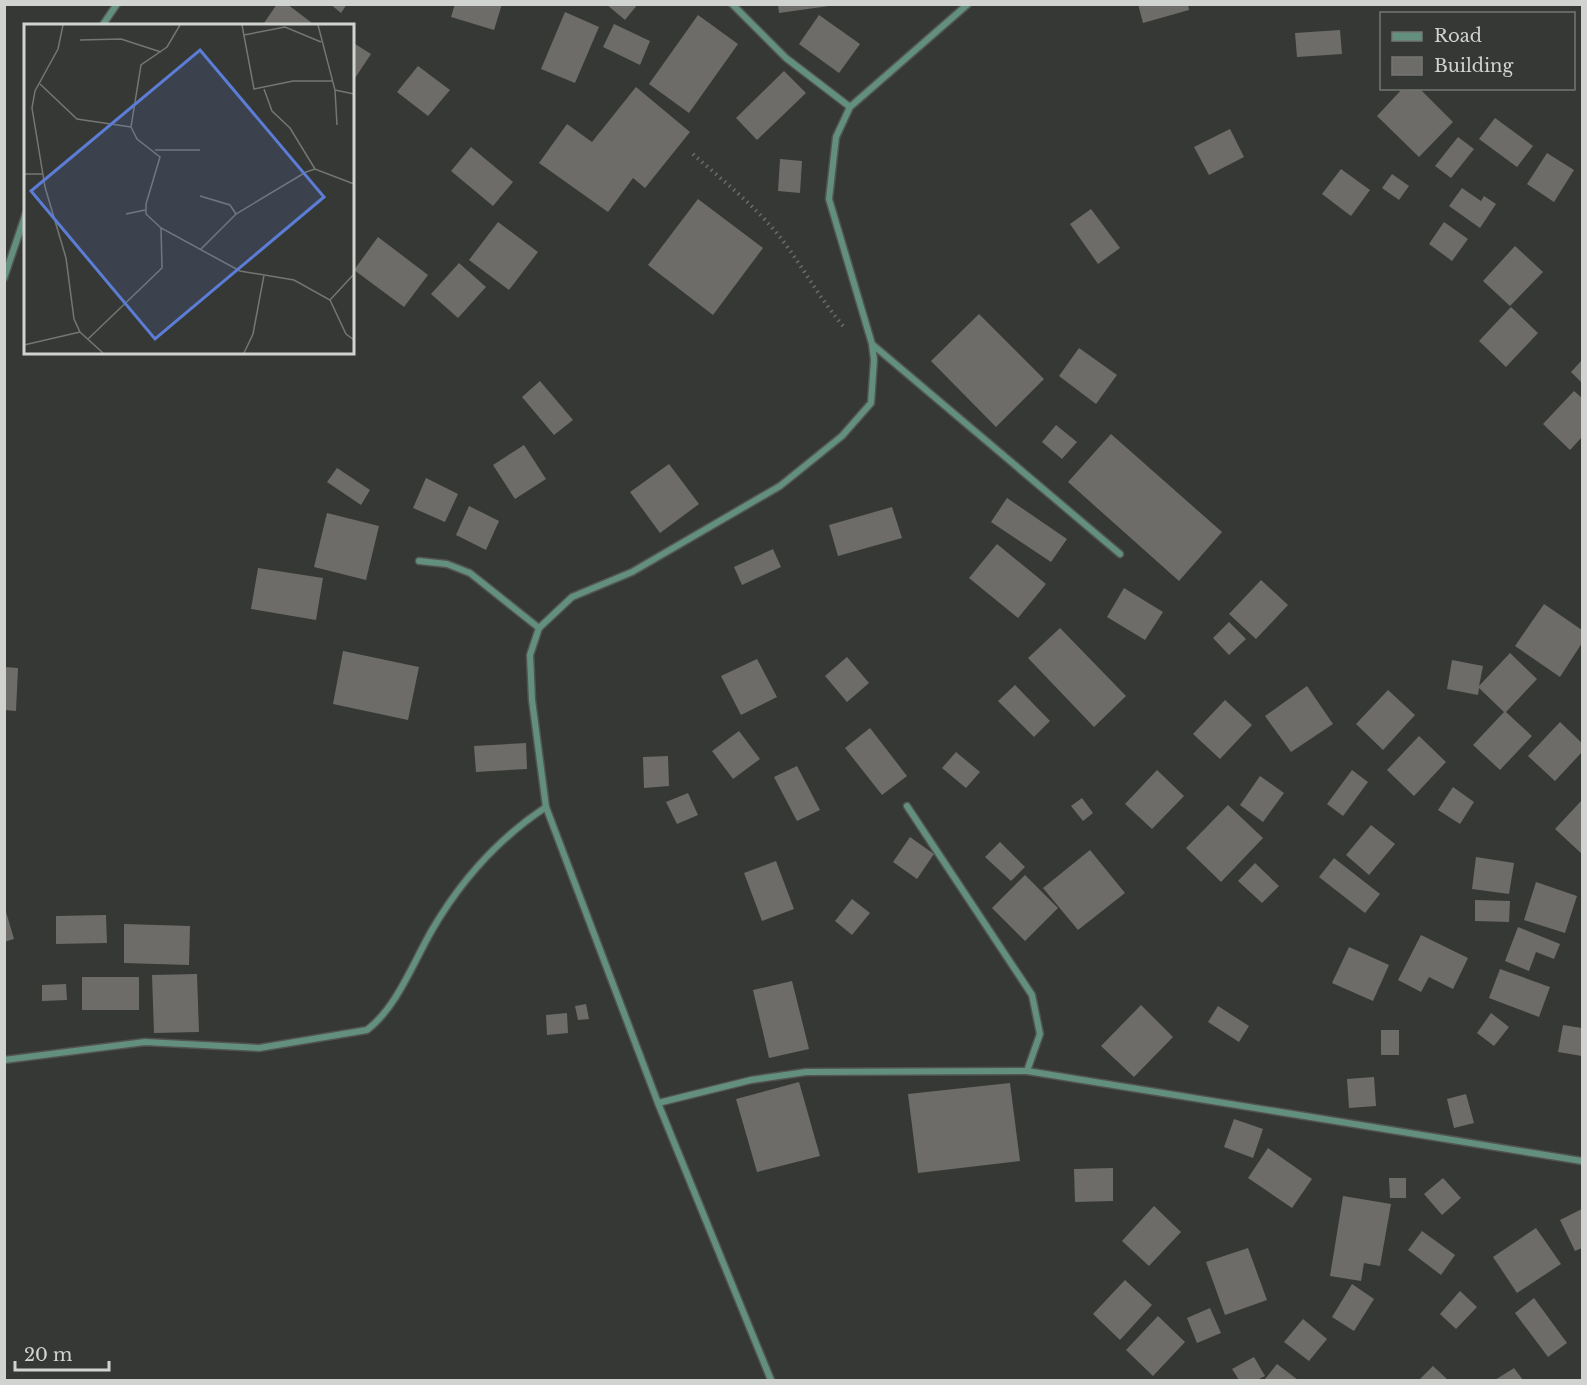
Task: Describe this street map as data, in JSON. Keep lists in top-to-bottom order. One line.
{"legend":["Road","Building"],"scale_bar":"20 m"}
